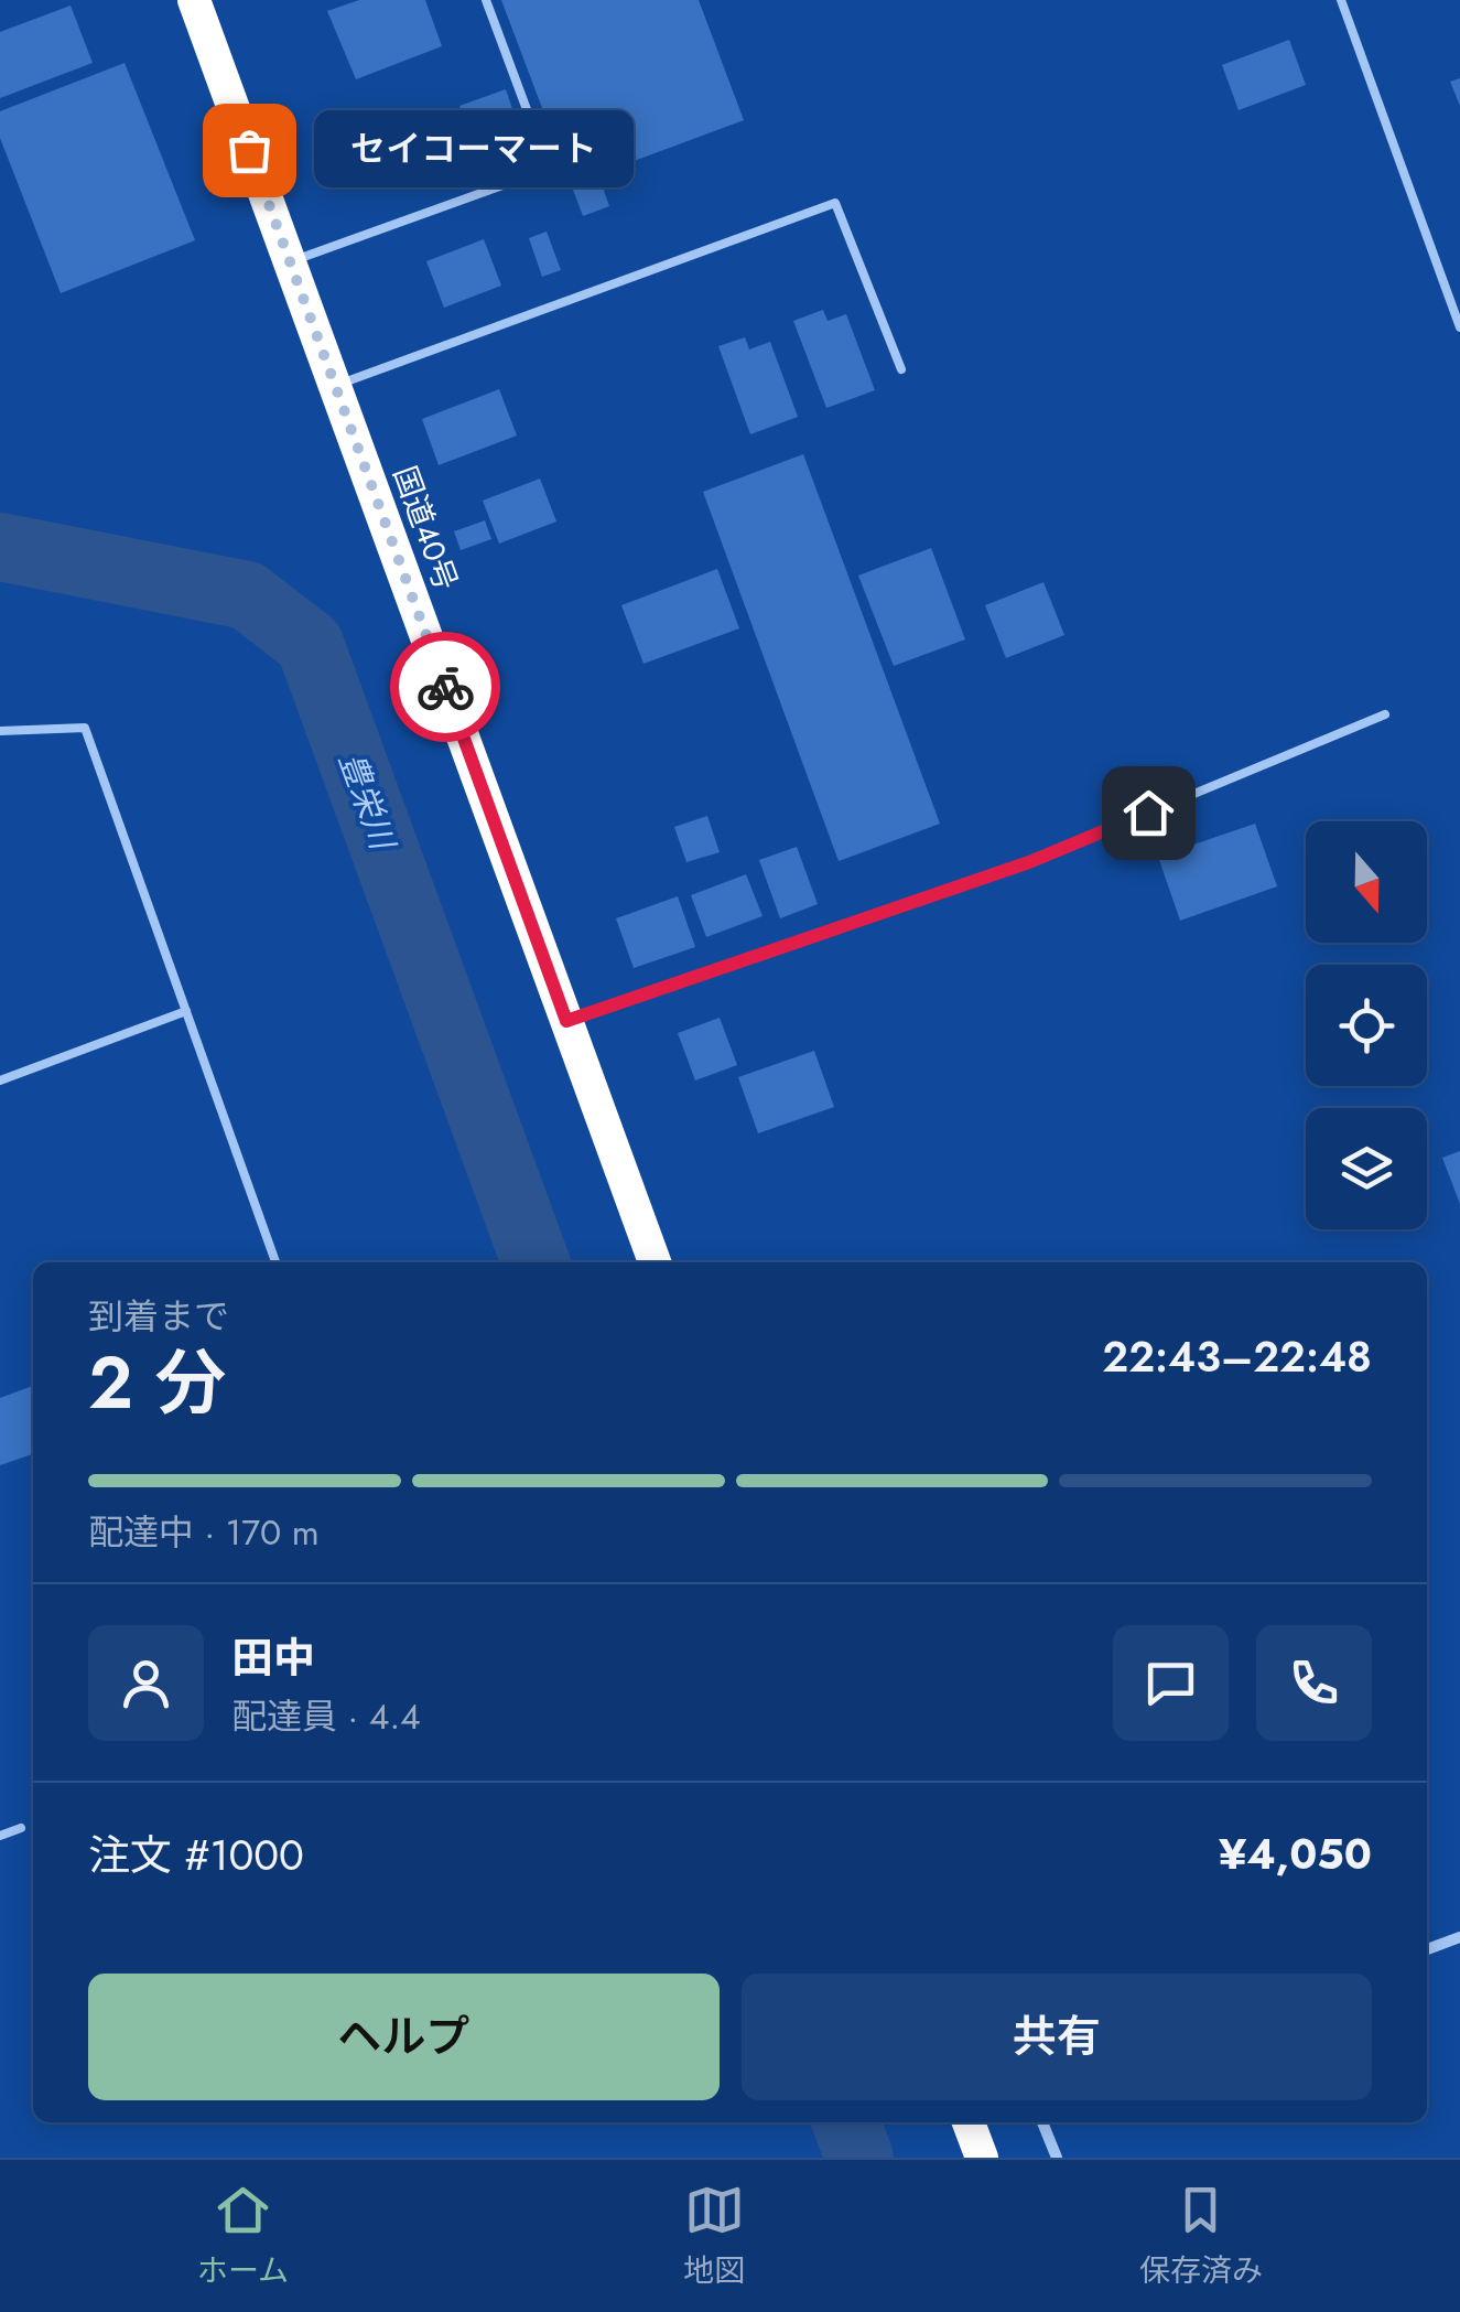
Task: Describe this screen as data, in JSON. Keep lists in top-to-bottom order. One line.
{"streets":{"highway":["国道40号"]},"water":["豊栄川"],"places":["セイコーマート"],"north":"bottom","page":{"bubble":"セイコーマート","heading":["2 分","到着まで","22:43–22:48"],"panel":["田中","配達員 · 4.4","注文 #1000","¥4,050"],"bar":"配達中 · 170 m","buttons":["ヘルプ","共有"],"tabs":["ホーム","地図","保存済み"]}}
